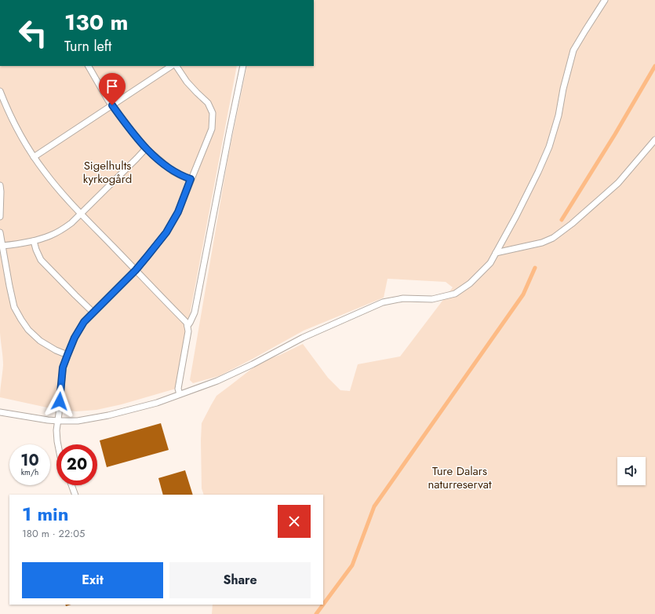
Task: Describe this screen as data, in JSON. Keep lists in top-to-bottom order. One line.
{"parks":["Sigelhults kyrkogård","Ture Dalars naturreservat"],"page":{"turn":["130 m","Turn left"],"speed":"10 km/h","limit":"20","heading":["1 min","180 m · 22:05"],"buttons":["Exit","Share"]}}
